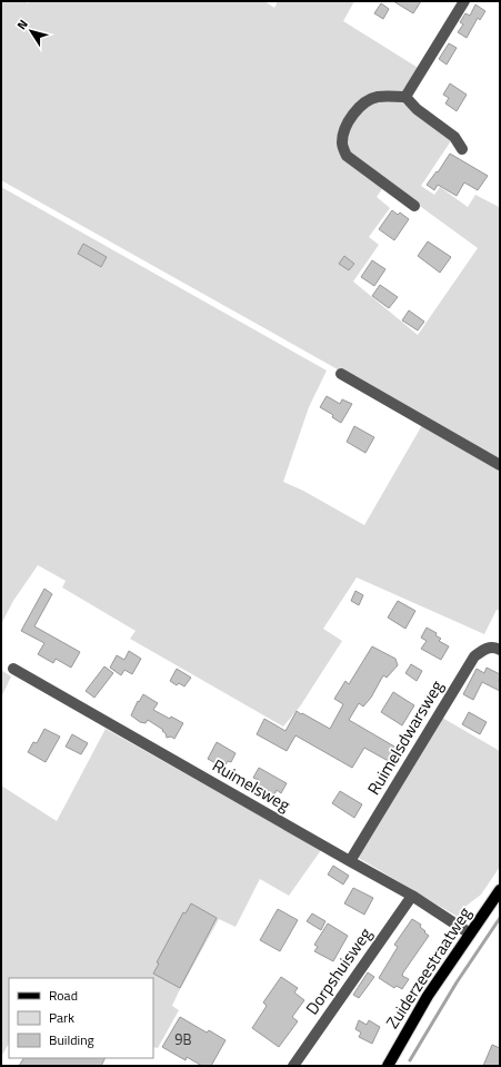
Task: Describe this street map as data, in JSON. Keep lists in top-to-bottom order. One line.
{"streets":{"main road":["Zuiderzeestraatweg"],"street":["Ruimelsdwarsweg","Ruimelsweg","Dorpshuisweg"]},"crossings":[["Ruimelsdwarsweg","Ruimelsweg"],["Ruimelsweg","Zuiderzeestraatweg"],["Ruimelsweg","Dorpshuisweg"]],"house_numbers":["9B"],"legend":["Road","Park","Building"],"north":"top left"}
